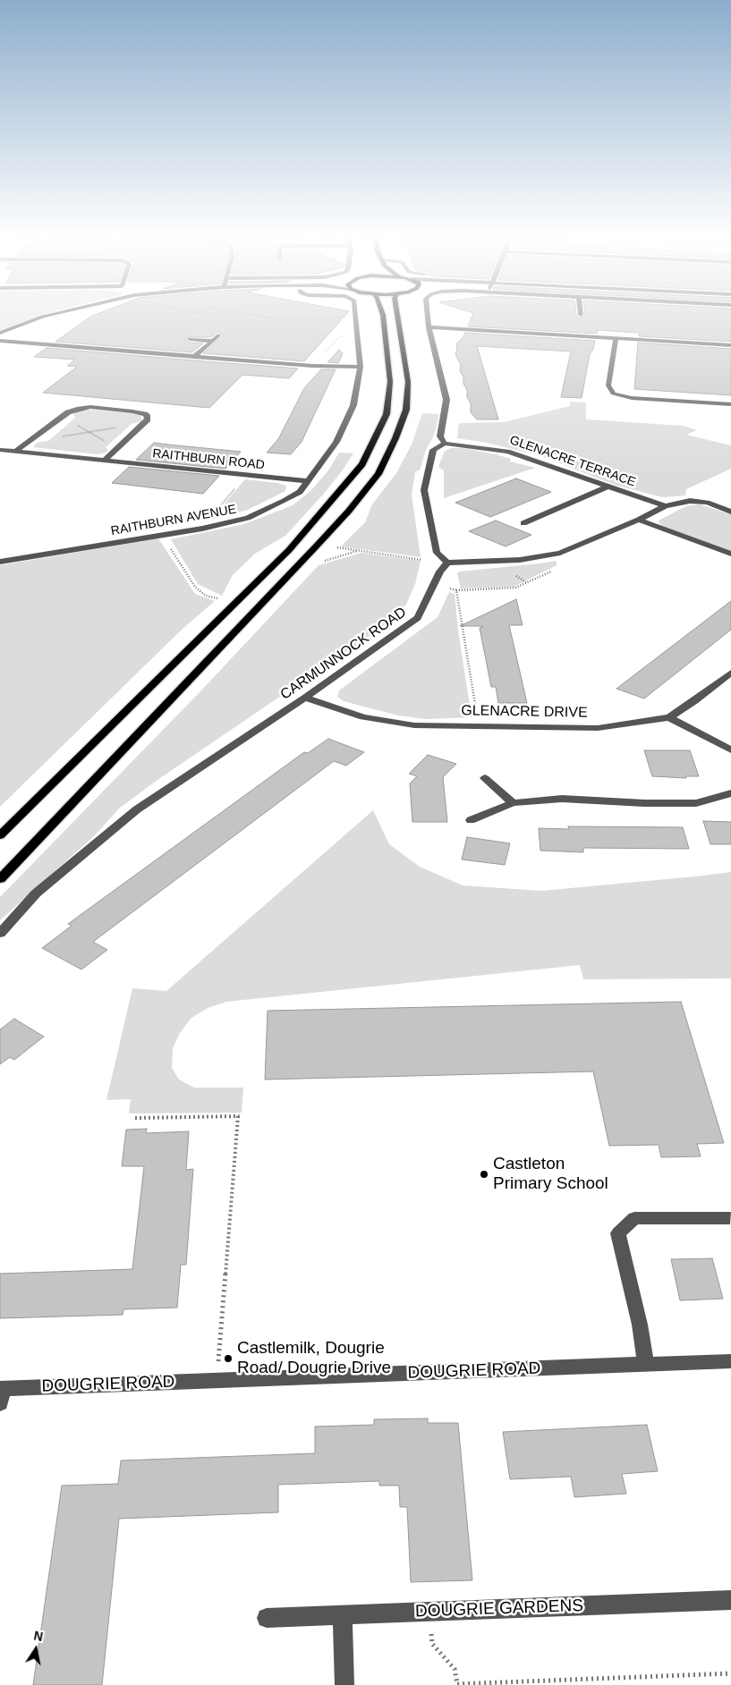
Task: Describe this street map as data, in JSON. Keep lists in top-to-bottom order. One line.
{"streets":{"street":["RAITHBURN ROAD","GLENACRE TERRACE","RAITHBURN AVENUE","CARMUNNOCK ROAD","GLENACRE DRIVE","DOUGRIE ROAD","DOUGRIE GARDENS"]},"crossings":[["RAITHBURN ROAD","RAITHBURN AVENUE"],["CARMUNNOCK ROAD","GLENACRE DRIVE"]],"places":["Castleton Primary School","Castlemilk, Dougrie Road/ Dougrie Drive"],"north":"top"}
